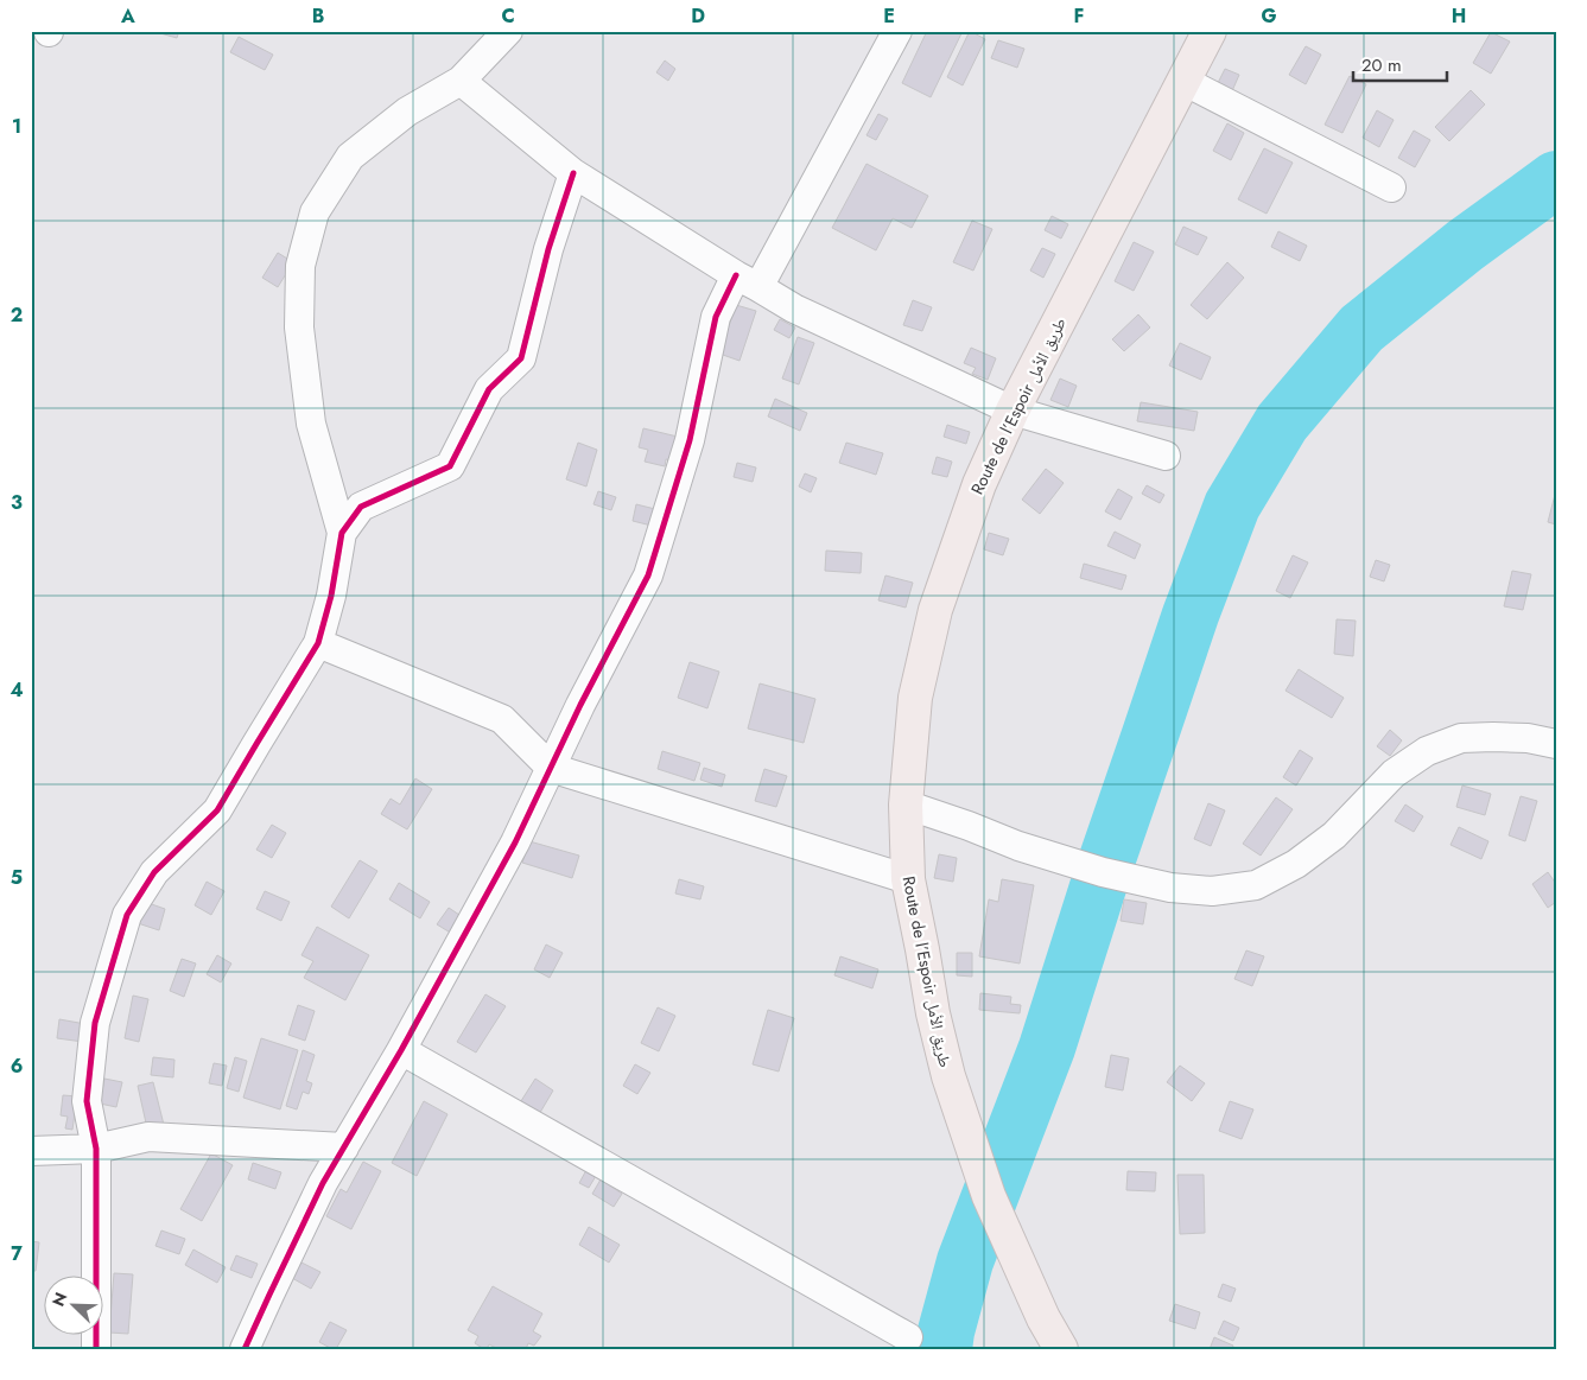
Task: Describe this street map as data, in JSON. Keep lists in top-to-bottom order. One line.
{"streets":{"highway":["Route de l’Espoir طريق الأمل"]},"scale_bar":"20 m","north":"top left","grid":{"columns":["A","B","C","D","E","F","G","H"],"rows":["1","2","3","4","5","6","7"]}}
